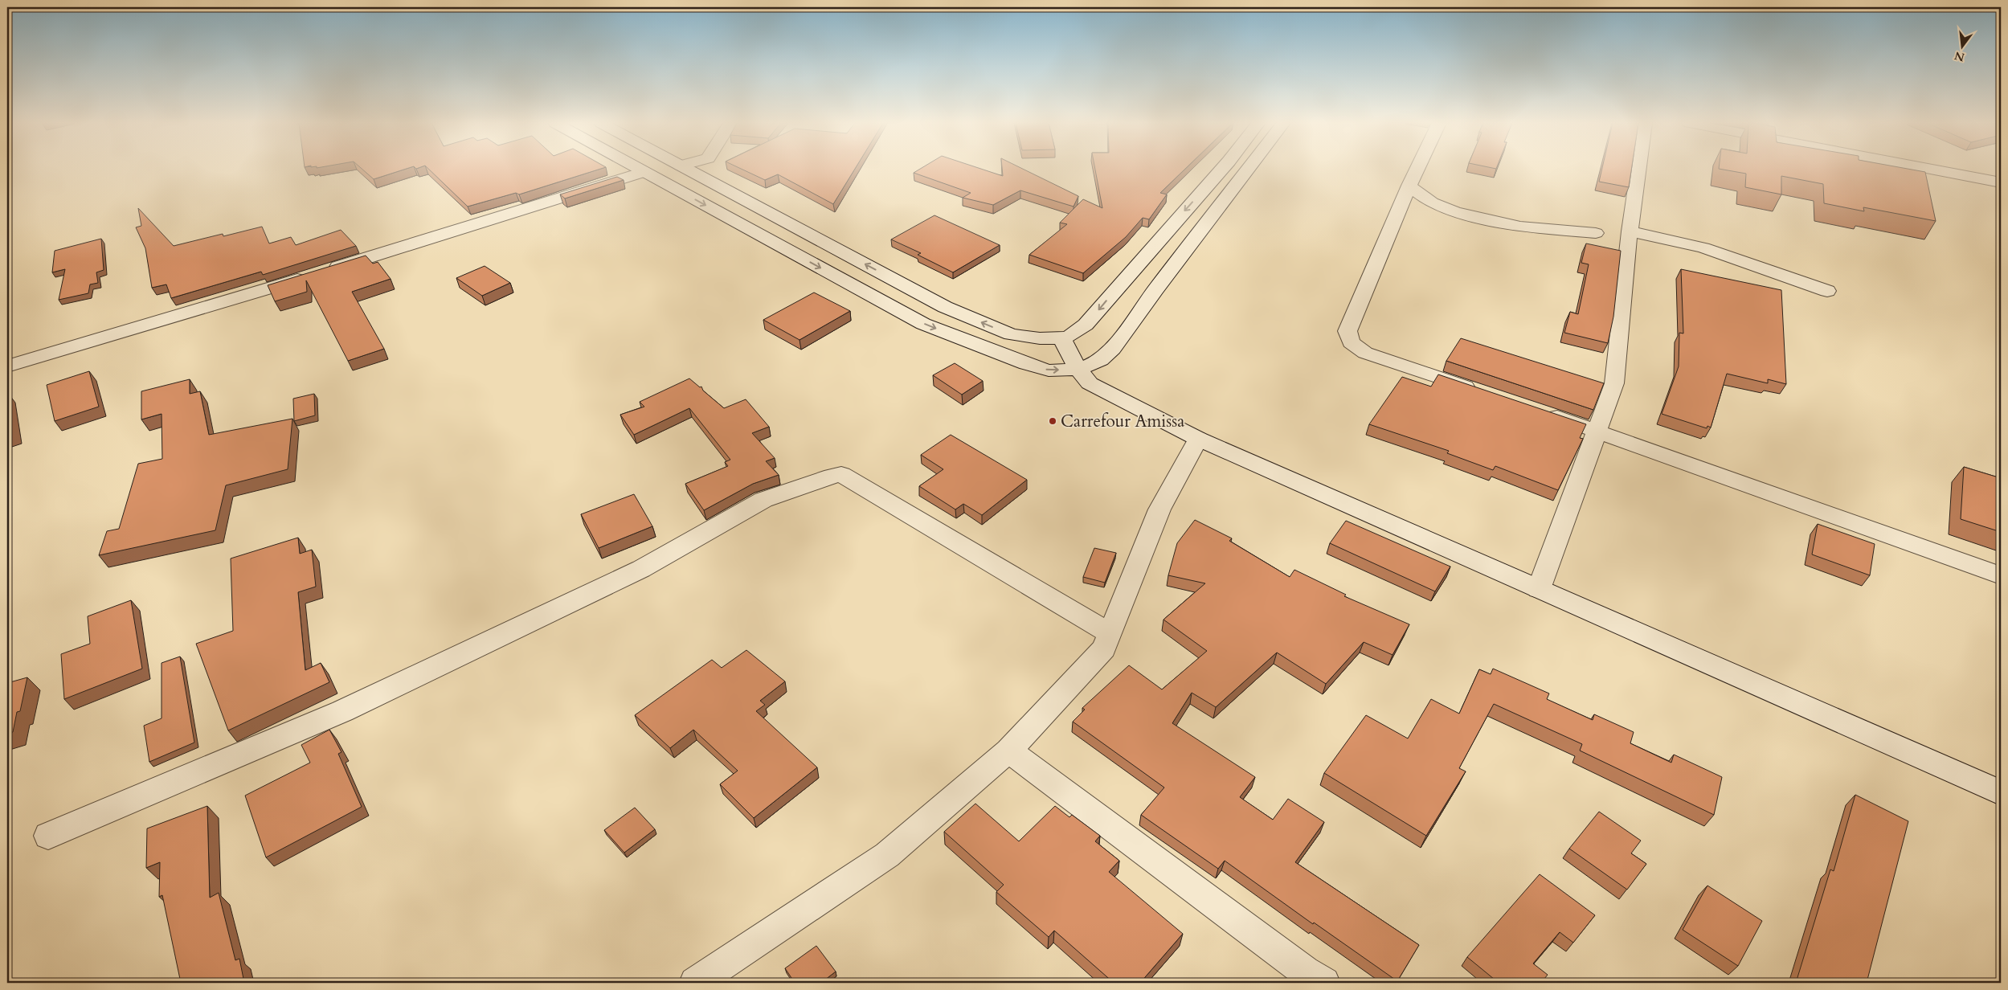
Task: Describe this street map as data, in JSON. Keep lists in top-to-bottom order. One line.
{"places":["Carrefour Amissa"],"north":"bottom"}
